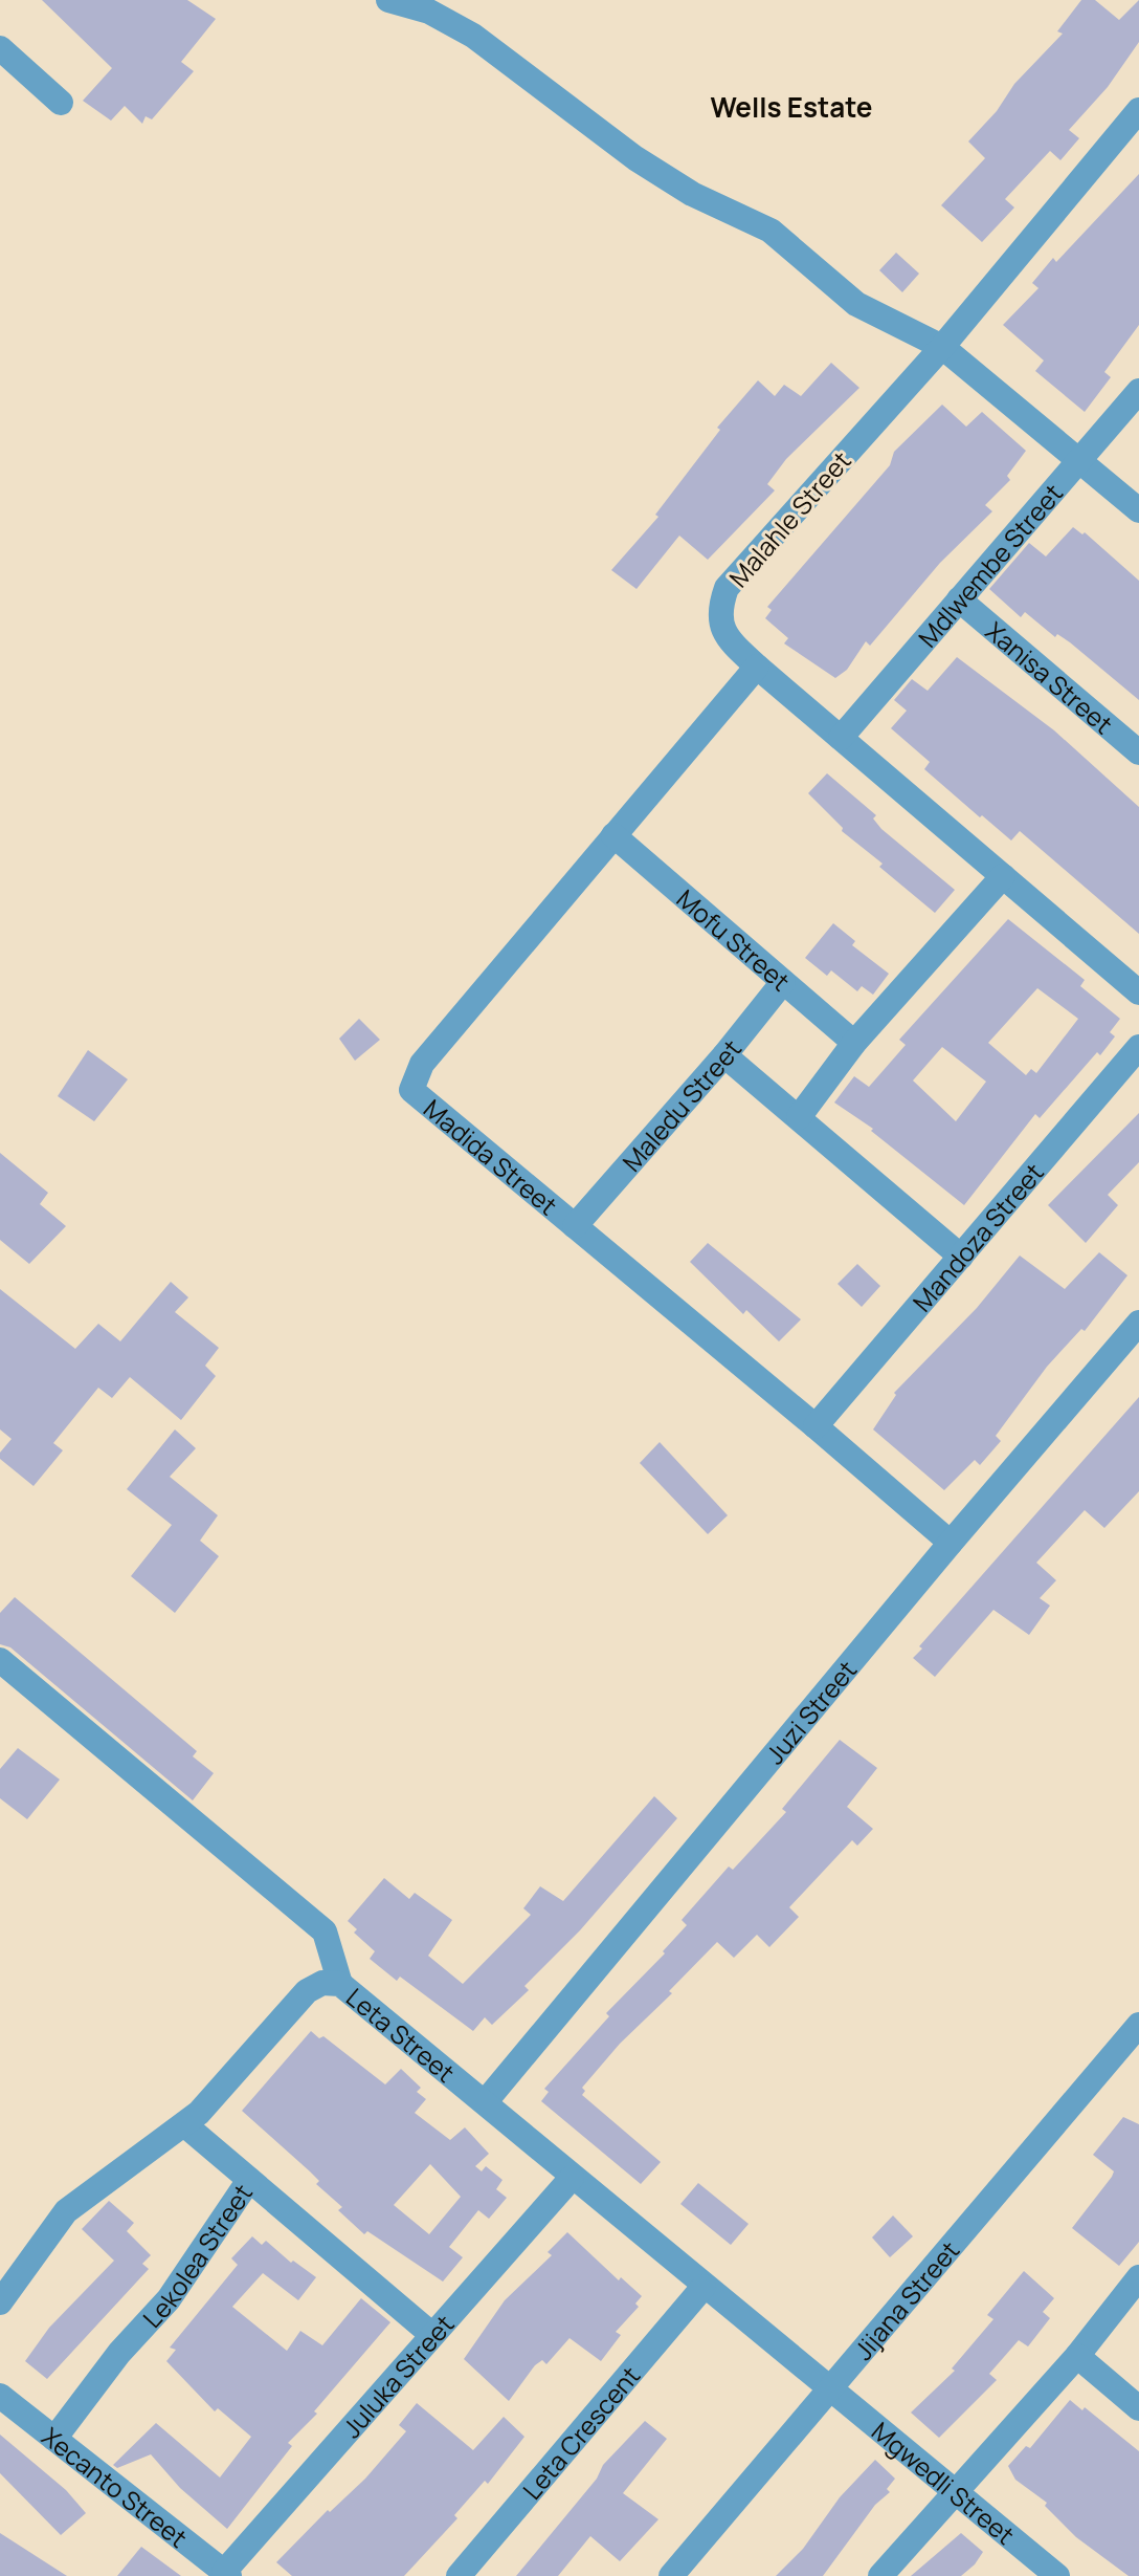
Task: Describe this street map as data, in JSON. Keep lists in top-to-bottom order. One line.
{"streets":{"street":["Malahle Street","Mdlwembe Street","Xanisa Street","Mofu Street","Maledu Street","Madida Street","Mandoza Street","Juzi Street","Leta Street","Lekolea Street","Jijana Street","Juluka Street","Leta Crescent","Mgwedli Street","Xecanto Street"]},"crossings":[["Malahle Street","Mdlwembe Street"],["Malahle Street","Madida Street"],["Mdlwembe Street","Xanisa Street"],["Mofu Street","Maledu Street"],["Mofu Street","Madida Street"],["Maledu Street","Madida Street"],["Madida Street","Mandoza Street"],["Madida Street","Juzi Street"],["Juzi Street","Leta Street"],["Leta Street","Jijana Street"],["Leta Street","Juluka Street"],["Leta Street","Leta Crescent"],["Leta Street","Mgwedli Street"],["Lekolea Street","Juluka Street"],["Lekolea Street","Xecanto Street"],["Jijana Street","Mgwedli Street"],["Juluka Street","Xecanto Street"]],"districts":["Wells Estate"]}
